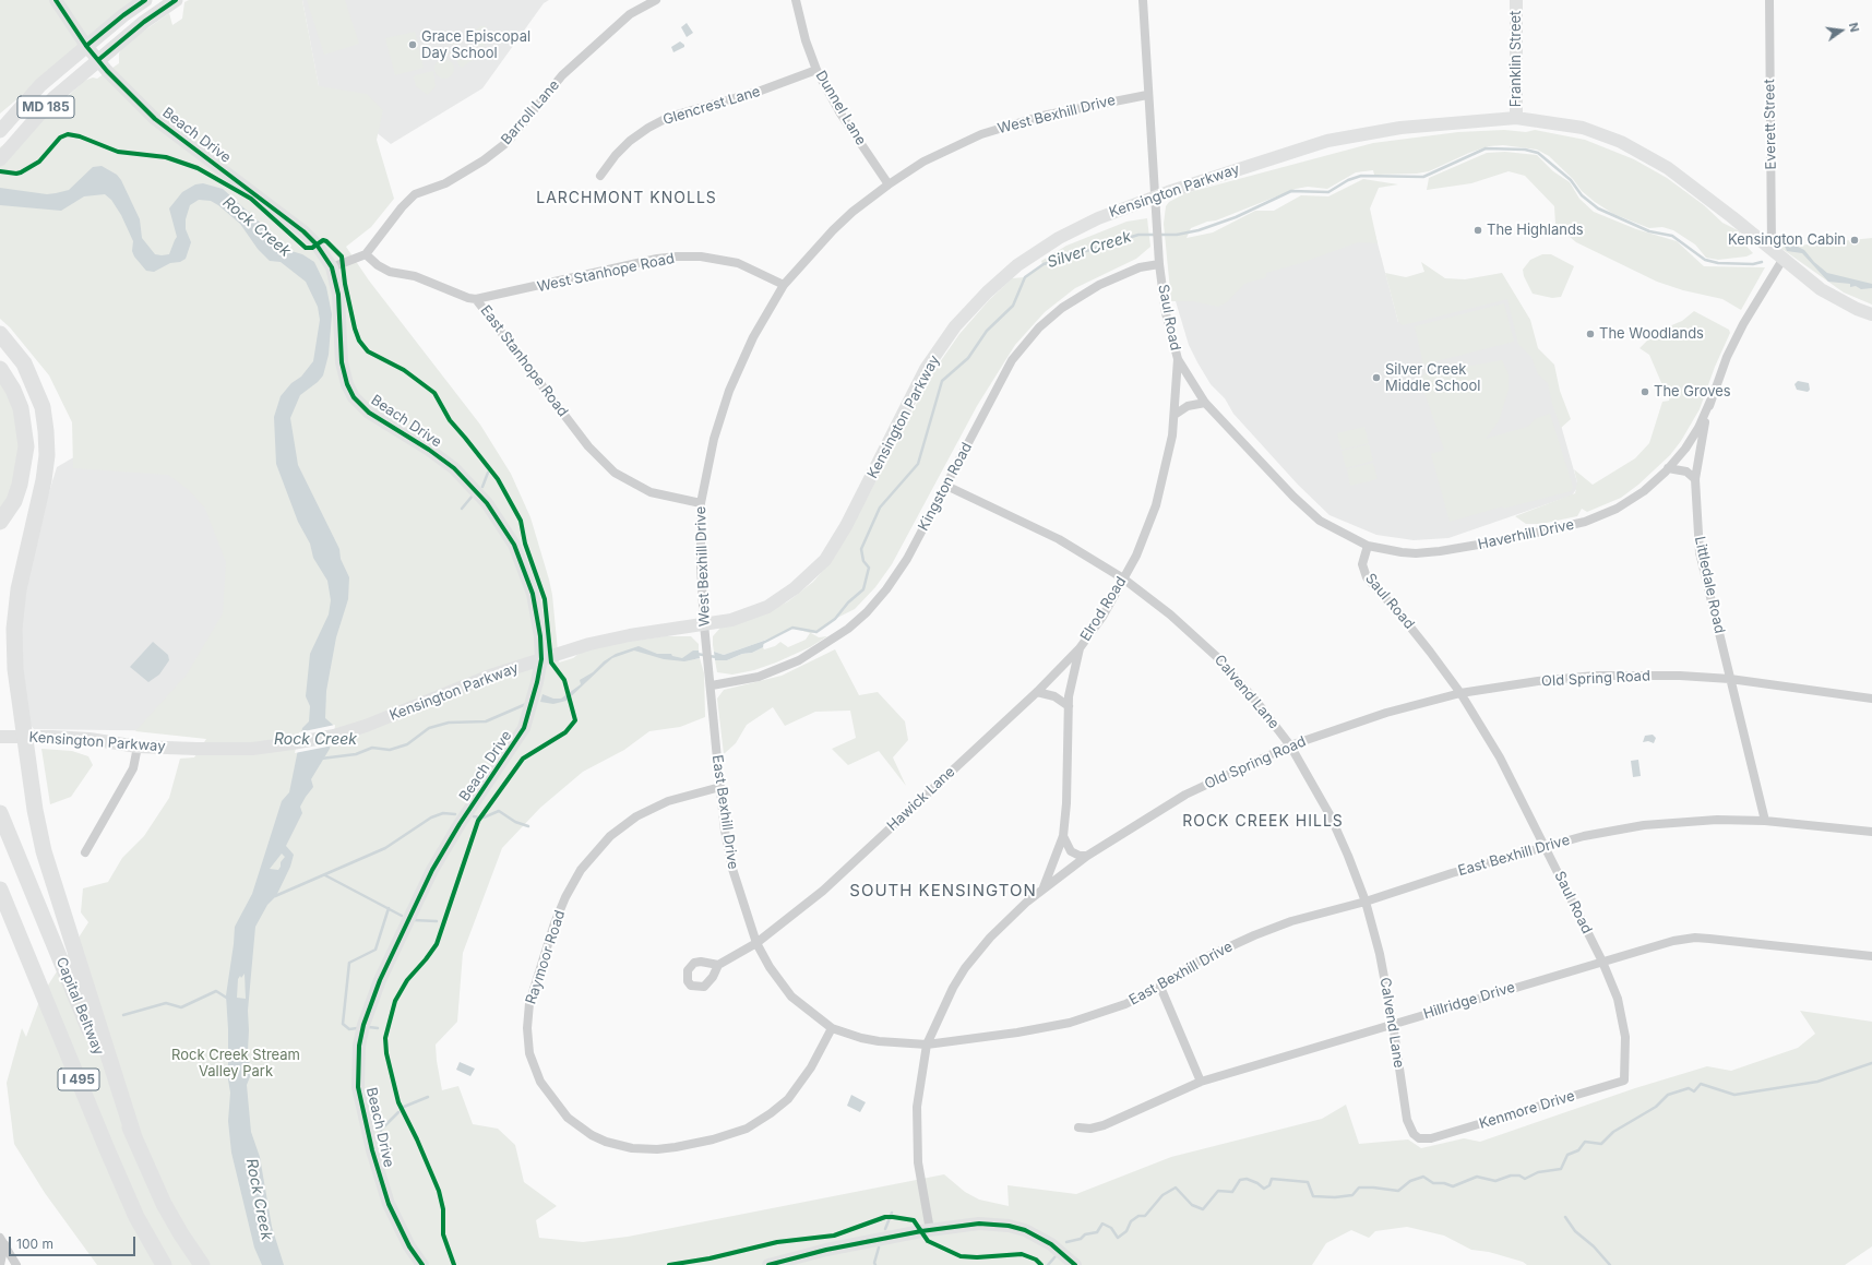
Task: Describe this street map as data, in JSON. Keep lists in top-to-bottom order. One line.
{"streets":{"highway":["Capital Beltway","I 495"],"main road":["MD 185"],"street":["Franklin Street","Glencrest Lane","Dunnel Lane","Barroll Lane","West Bexhill Drive","Everett Street","Beach Drive","Kensington Parkway","West Stanhope Road","Saul Road","East Stanhope Road","Kingston Road","Haverhill Drive","Littledale Road","Elrod Road","Old Spring Road","Calvend Lane","Hawick Lane","East Bexhill Drive","Raymoor Road","Hillridge Drive","Kenmore Drive"]},"crossings":[["Franklin Street","Kensington Parkway"],["Glencrest Lane","Dunnel Lane"],["MD 185","Beach Drive"],["Dunnel Lane","West Bexhill Drive"],["Barroll Lane","East Stanhope Road"],["West Bexhill Drive","Kensington Parkway"],["West Bexhill Drive","West Stanhope Road"],["West Bexhill Drive","Saul Road"],["West Bexhill Drive","East Stanhope Road"],["West Bexhill Drive","Kingston Road"],["West Bexhill Drive","East Bexhill Drive"],["Everett Street","Kensington Parkway"],["Beach Drive","Kensington Parkway"],["Kensington Parkway","Saul Road"],["Kensington Parkway","Littledale Road"],["West Stanhope Road","East Stanhope Road"],["Saul Road","Kingston Road"],["Saul Road","Haverhill Drive"],["Saul Road","Elrod Road"],["Saul Road","Old Spring Road"],["Saul Road","East Bexhill Drive"],["Saul Road","Hillridge Drive"],["Saul Road","Kenmore Drive"],["Kingston Road","Calvend Lane"],["Kingston Road","East Bexhill Drive"],["Haverhill Drive","Littledale Road"],["Littledale Road","Old Spring Road"],["Littledale Road","East Bexhill Drive"],["Elrod Road","Old Spring Road"],["Elrod Road","Calvend Lane"],["Elrod Road","Hawick Lane"],["Old Spring Road","Calvend Lane"],["Old Spring Road","East Bexhill Drive"],["Calvend Lane","East Bexhill Drive"],["Calvend Lane","Hillridge Drive"],["Calvend Lane","Kenmore Drive"],["Hawick Lane","East Bexhill Drive"],["East Bexhill Drive","Raymoor Road"]],"districts":["LARCHMONT KNOLLS","ROCK CREEK HILLS","SOUTH KENSINGTON"],"water":["Rock Creek","Silver Creek"],"parks":["Rock Creek Stream Valley Park"],"places":["Grace Episcopal Day School","The Highlands","Kensington Cabin","The Woodlands","Silver Creek Middle School","The Groves"],"scale_bar":"100 m","north":"right"}
